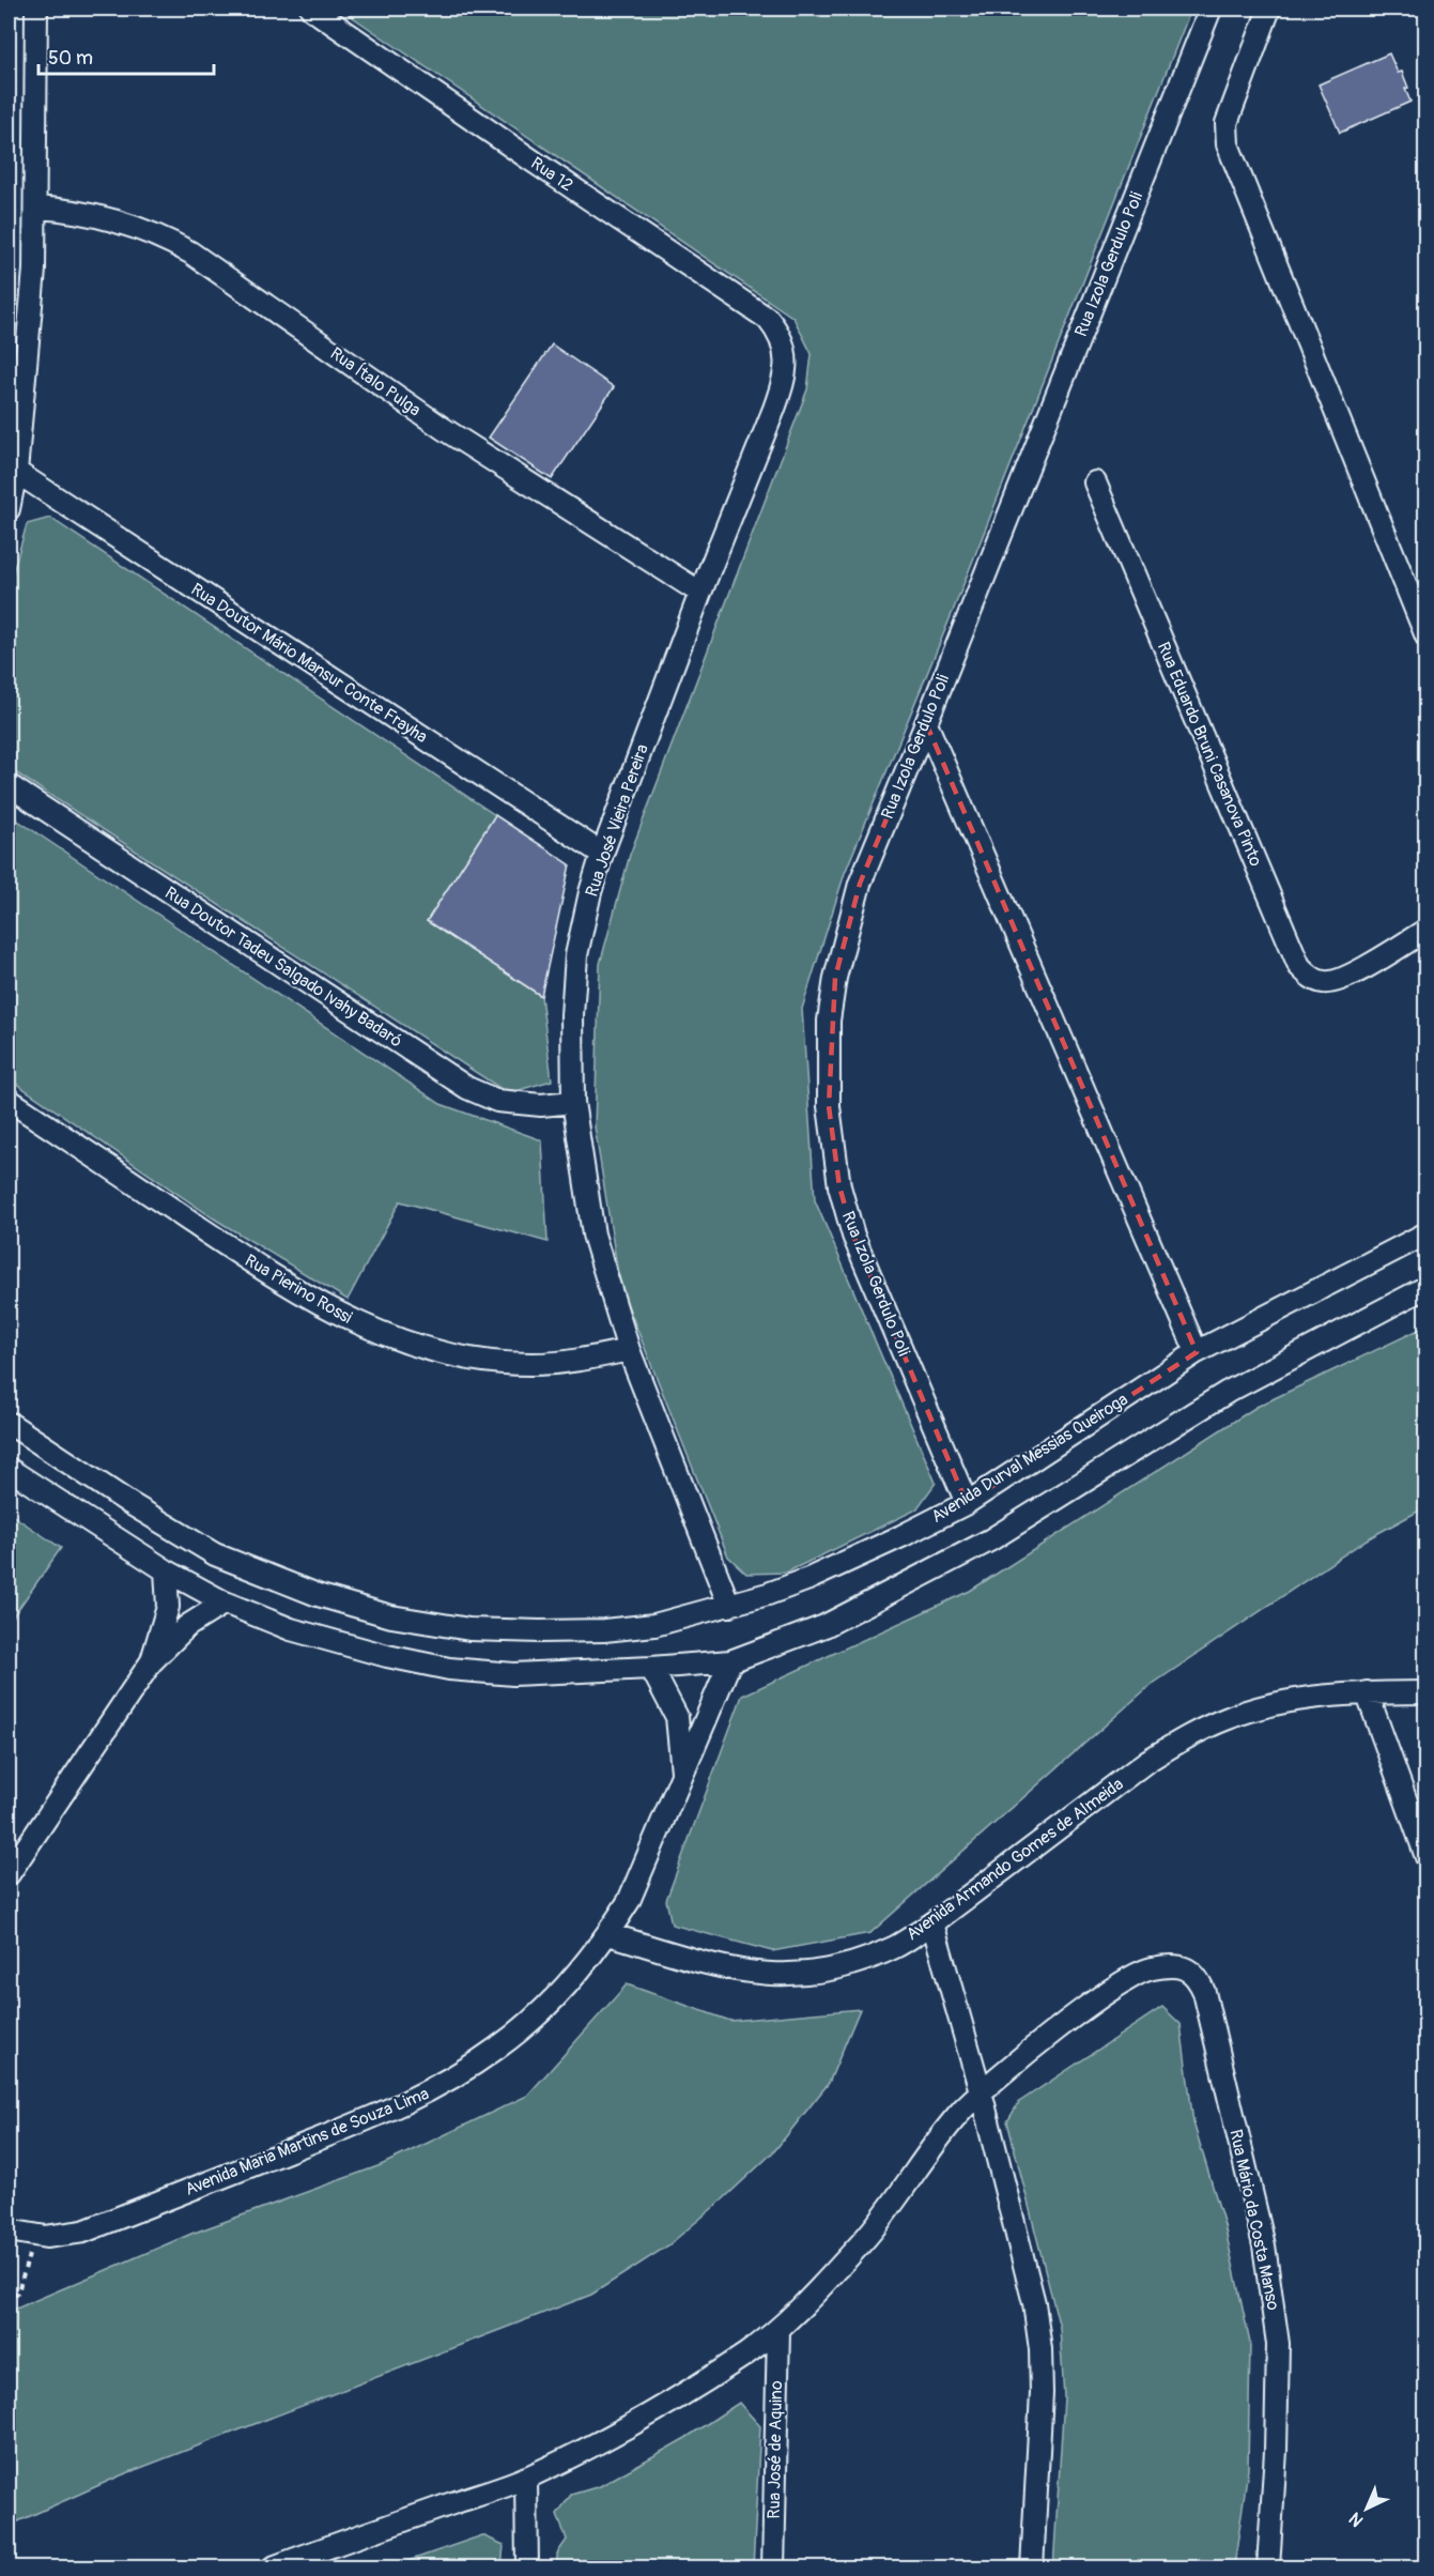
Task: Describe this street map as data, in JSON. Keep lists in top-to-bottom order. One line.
{"streets":{"street":["Rua 12","Rua Izola Gerdulo Poli","Rua Ítalo Pulga","Rua Doutor Mário Mansur Conte Frayha","Rua Eduardo Bruni Casanova Pinto","Rua José Vieira Pereira","Rua Doutor Tadeu Salgado Ivahy Badaró","Rua Pierino Rossi","Avenida Durval Messias Queiroga","Avenida Armando Gomes de Almeida","Avenida Maria Martins de Souza Lima","Rua Mário da Costa Manso","Rua José de Aquino"]},"crossings":[["Rua 12","Rua José Vieira Pereira"],["Rua Izola Gerdulo Poli","Avenida Durval Messias Queiroga"],["Rua Ítalo Pulga","Rua José Vieira Pereira"],["Rua Doutor Mário Mansur Conte Frayha","Rua José Vieira Pereira"],["Rua José Vieira Pereira","Rua Doutor Tadeu Salgado Ivahy Badaró"],["Rua José Vieira Pereira","Rua Pierino Rossi"],["Rua José Vieira Pereira","Avenida Durval Messias Queiroga"],["Avenida Armando Gomes de Almeida","Avenida Maria Martins de Souza Lima"]],"scale_bar":"50 m","north":"bottom left"}
